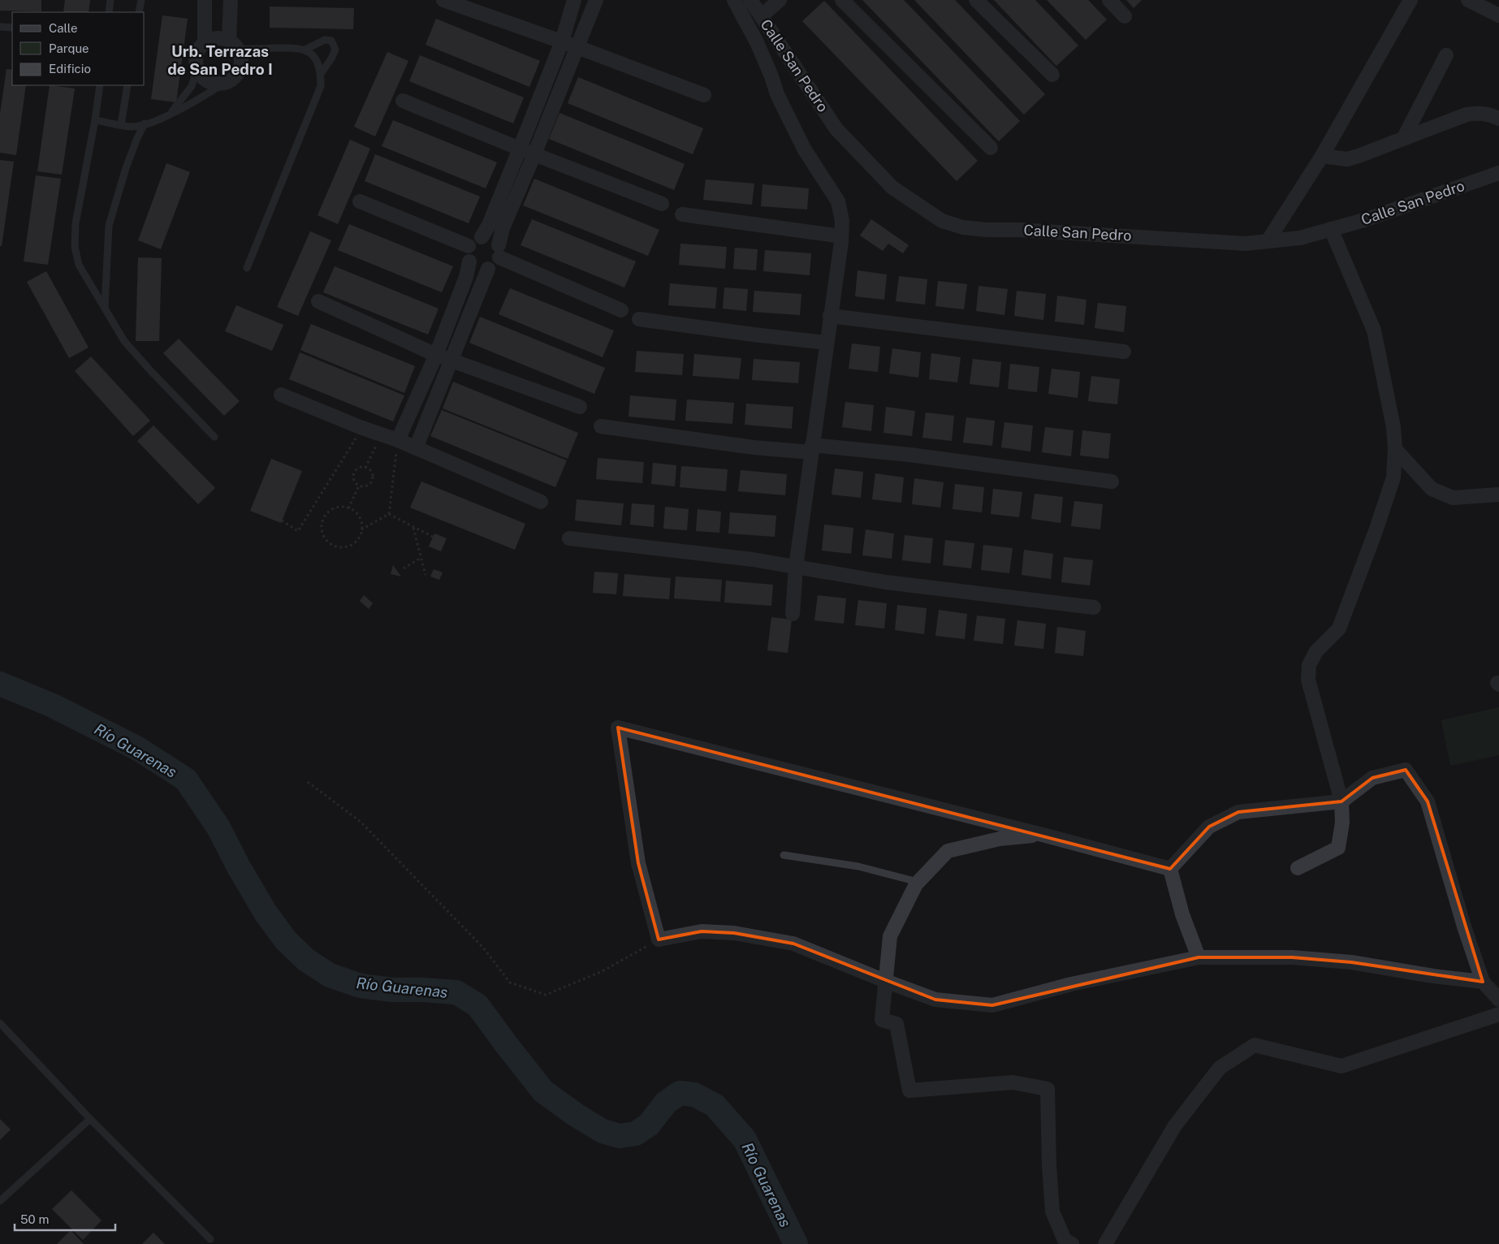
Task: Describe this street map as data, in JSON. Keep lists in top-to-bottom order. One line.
{"streets":{"street":["Calle San Pedro"]},"districts":["Urb. Terrazas de San Pedro I"],"water":["Río Guarenas"],"legend":["Calle","Parque","Edificio"],"scale_bar":"50 m"}
